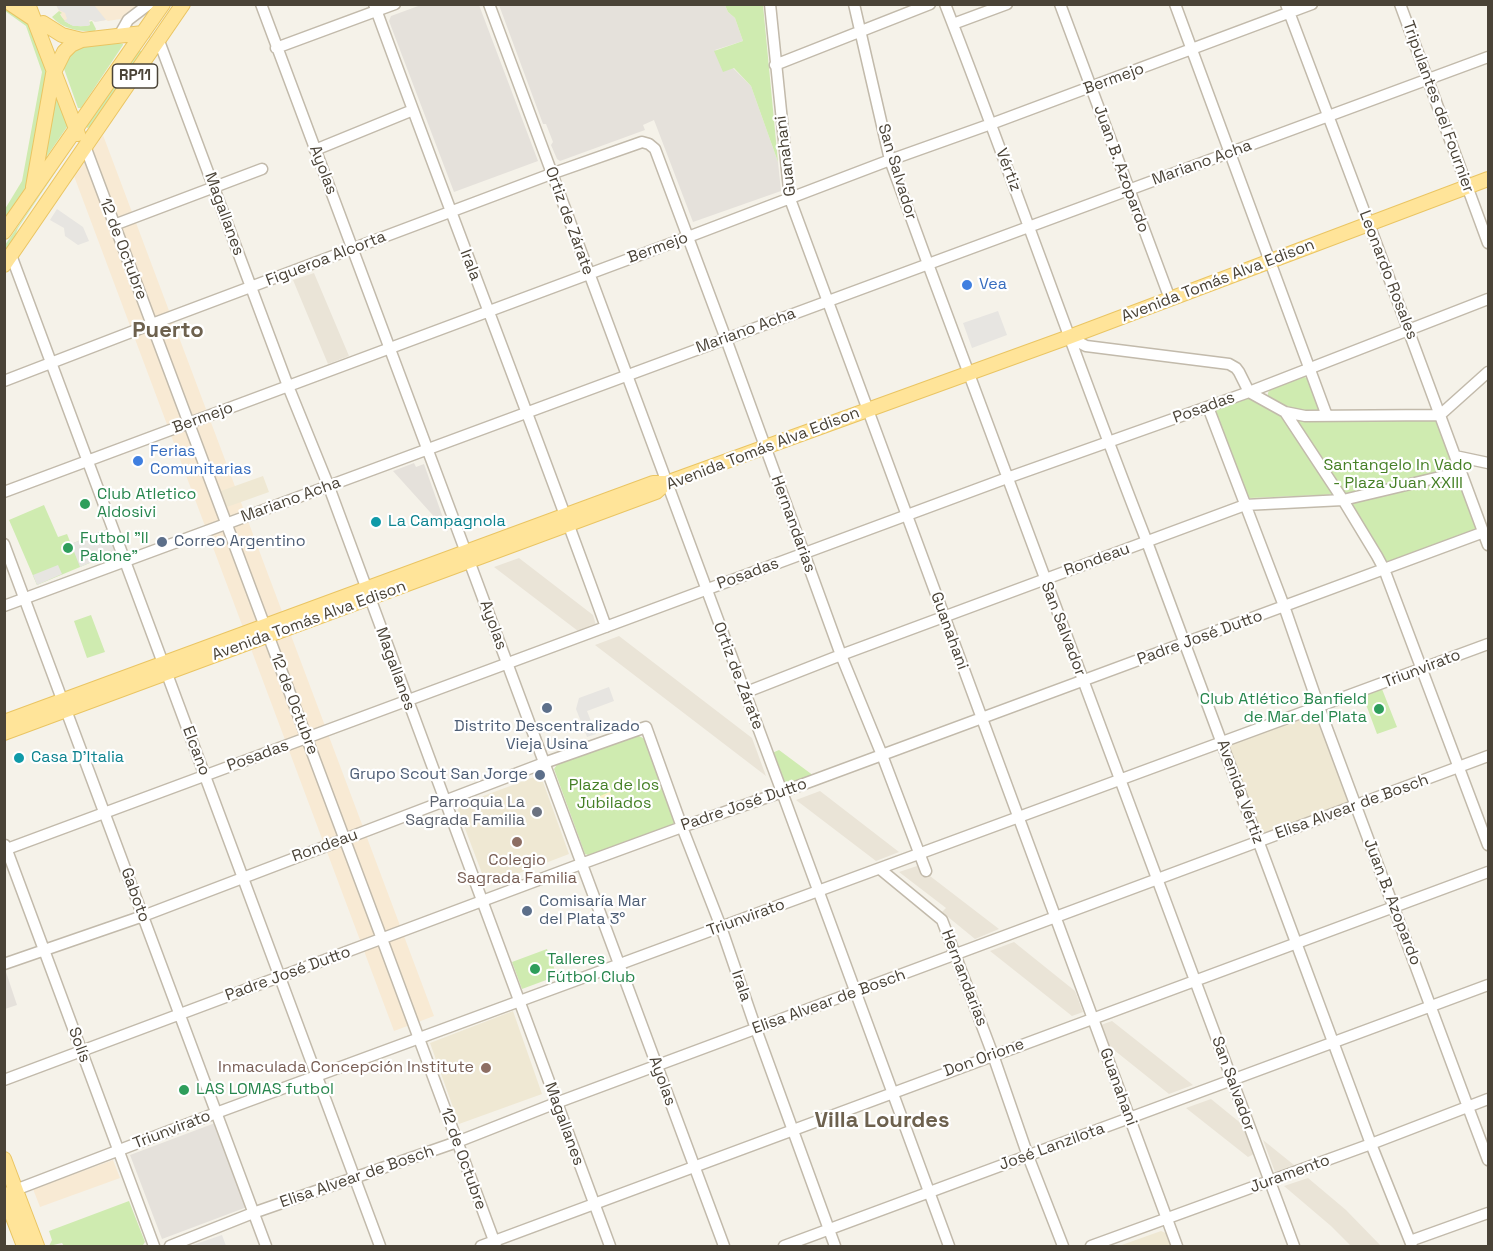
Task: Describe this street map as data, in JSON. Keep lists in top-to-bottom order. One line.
{"streets":{"main road":["RP11","12 de Octubre","Avenida Tomás Alva Edison"],"street":["Bermejo","Tripulantes del Fournier","Guanahani","Mariano Acha","Juan B. Azopardo","Ayolas","Vértiz","San Salvador","Magallanes","Ortiz de Zárate","Figueroa Alcorta","Irala","Leonardo Rosales","Posadas","Hernandarias","Rondeau","Padre José Dutto","Triunvirato","Elcano","Avenida Vértiz","Elisa Alvear de Bosch","Gaboto","Solís","Don Orione","José Lanzilota","Juramento"]},"crossings":[["RP11","Magallanes"],["RP11","12 de Octubre"],["RP11","Elcano"],["Bermejo","Guanahani"],["Bermejo","Juan B. Azopardo"],["Bermejo","Ayolas"],["Bermejo","Vértiz"],["Bermejo","San Salvador"],["Bermejo","Magallanes"],["Bermejo","Ortiz de Zárate"],["Bermejo","12 de Octubre"],["Bermejo","Irala"],["Bermejo","Leonardo Rosales"],["Bermejo","Hernandarias"],["Bermejo","Elcano"],["Tripulantes del Fournier","Mariano Acha"],["Tripulantes del Fournier","Avenida Tomás Alva Edison"],["Guanahani","Mariano Acha"],["Guanahani","Avenida Tomás Alva Edison"],["Guanahani","Posadas"],["Guanahani","Rondeau"],["Guanahani","Padre José Dutto"],["Guanahani","Triunvirato"],["Guanahani","Elisa Alvear de Bosch"],["Guanahani","Don Orione"],["Guanahani","José Lanzilota"],["Guanahani","Juramento"],["Mariano Acha","Juan B. Azopardo"],["Mariano Acha","Ayolas"],["Mariano Acha","Vértiz"],["Mariano Acha","San Salvador"],["Mariano Acha","Magallanes"],["Mariano Acha","Ortiz de Zárate"],["Mariano Acha","12 de Octubre"],["Mariano Acha","Irala"],["Mariano Acha","Leonardo Rosales"],["Mariano Acha","Hernandarias"],["Mariano Acha","Elcano"],["Mariano Acha","Gaboto"],["Juan B. Azopardo","Avenida Tomás Alva Edison"],["Juan B. Azopardo","Posadas"],["Juan B. Azopardo","Rondeau"],["Juan B. Azopardo","Padre José Dutto"],["Juan B. Azopardo","Triunvirato"],["Juan B. Azopardo","Elisa Alvear de Bosch"],["Juan B. Azopardo","Don Orione"],["Juan B. Azopardo","José Lanzilota"],["Juan B. Azopardo","Juramento"],["Ayolas","Figueroa Alcorta"],["Ayolas","Avenida Tomás Alva Edison"],["Ayolas","Posadas"],["Ayolas","Rondeau"],["Ayolas","Padre José Dutto"],["Ayolas","Triunvirato"],["Ayolas","Elisa Alvear de Bosch"],["Ayolas","Don Orione"],["Vértiz","Avenida Tomás Alva Edison"],["Vértiz","Avenida Vértiz"],["San Salvador","Avenida Tomás Alva Edison"],["San Salvador","Posadas"],["San Salvador","Rondeau"],["San Salvador","Padre José Dutto"],["San Salvador","Triunvirato"],["San Salvador","Elisa Alvear de Bosch"],["San Salvador","Don Orione"],["San Salvador","José Lanzilota"],["San Salvador","Juramento"],["Magallanes","Figueroa Alcorta"],["Magallanes","Avenida Tomás Alva Edison"],["Magallanes","Posadas"],["Magallanes","Rondeau"],["Magallanes","Padre José Dutto"],["Magallanes","Triunvirato"],["Magallanes","Elisa Alvear de Bosch"],["Magallanes","Don Orione"],["Ortiz de Zárate","Figueroa Alcorta"],["Ortiz de Zárate","Avenida Tomás Alva Edison"],["Ortiz de Zárate","Posadas"],["Ortiz de Zárate","Rondeau"],["Ortiz de Zárate","Padre José Dutto"],["Ortiz de Zárate","Triunvirato"],["Ortiz de Zárate","Elisa Alvear de Bosch"],["Ortiz de Zárate","Don Orione"],["Ortiz de Zárate","José Lanzilota"],["12 de Octubre","Figueroa Alcorta"],["12 de Octubre","Avenida Tomás Alva Edison"],["12 de Octubre","Posadas"],["12 de Octubre","Rondeau"],["12 de Octubre","Padre José Dutto"],["12 de Octubre","Triunvirato"],["12 de Octubre","Elisa Alvear de Bosch"],["12 de Octubre","Don Orione"],["Figueroa Alcorta","Irala"],["Figueroa Alcorta","Hernandarias"],["Figueroa Alcorta","Elcano"],["Irala","Avenida Tomás Alva Edison"],["Irala","Posadas"],["Irala","Rondeau"],["Irala","Padre José Dutto"],["Irala","Triunvirato"],["Irala","Elisa Alvear de Bosch"],["Irala","Don Orione"],["Irala","José Lanzilota"],["Leonardo Rosales","Avenida Tomás Alva Edison"],["Leonardo Rosales","Posadas"],["Leonardo Rosales","Rondeau"],["Leonardo Rosales","Padre José Dutto"],["Avenida Tomás Alva Edison","Hernandarias"],["Avenida Tomás Alva Edison","Elcano"],["Avenida Tomás Alva Edison","Avenida Vértiz"],["Avenida Tomás Alva Edison","Gaboto"],["Posadas","Hernandarias"],["Posadas","Elcano"],["Posadas","Avenida Vértiz"],["Posadas","Gaboto"],["Posadas","Solís"],["Hernandarias","Rondeau"],["Hernandarias","Padre José Dutto"],["Hernandarias","Triunvirato"],["Hernandarias","Elisa Alvear de Bosch"],["Hernandarias","Don Orione"],["Hernandarias","José Lanzilota"],["Rondeau","Elcano"],["Rondeau","Avenida Vértiz"],["Rondeau","Gaboto"],["Rondeau","Solís"],["Padre José Dutto","Elcano"],["Padre José Dutto","Avenida Vértiz"],["Padre José Dutto","Gaboto"],["Padre José Dutto","Solís"],["Triunvirato","Elcano"],["Triunvirato","Avenida Vértiz"],["Triunvirato","Gaboto"],["Triunvirato","Solís"],["Elcano","Elisa Alvear de Bosch"],["Avenida Vértiz","Elisa Alvear de Bosch"],["Avenida Vértiz","Don Orione"],["Avenida Vértiz","José Lanzilota"],["Avenida Vértiz","Juramento"],["Elisa Alvear de Bosch","Gaboto"]],"districts":["Puerto","Villa Lourdes"],"parks":["Santangelo In Vado - Plaza Juan XXIII","Plaza de los Jubilados"],"places":["Vea","Ferias Comunitarias","Club Atletico Aldosivi","La Campagnola","Correo Argentino","Futbol \"Il Palone\"","Distrito Descentralizado Vieja Usina","Club Atlético Banfield de Mar del Plata","Casa D'Italia","Grupo Scout San Jorge","Parroquia La Sagrada Familia","Colegio Sagrada Familia","Comisaría Mar del Plata 3°","Talleres Fútbol Club","Inmaculada Concepción Institute","LAS LOMAS futbol"]}
